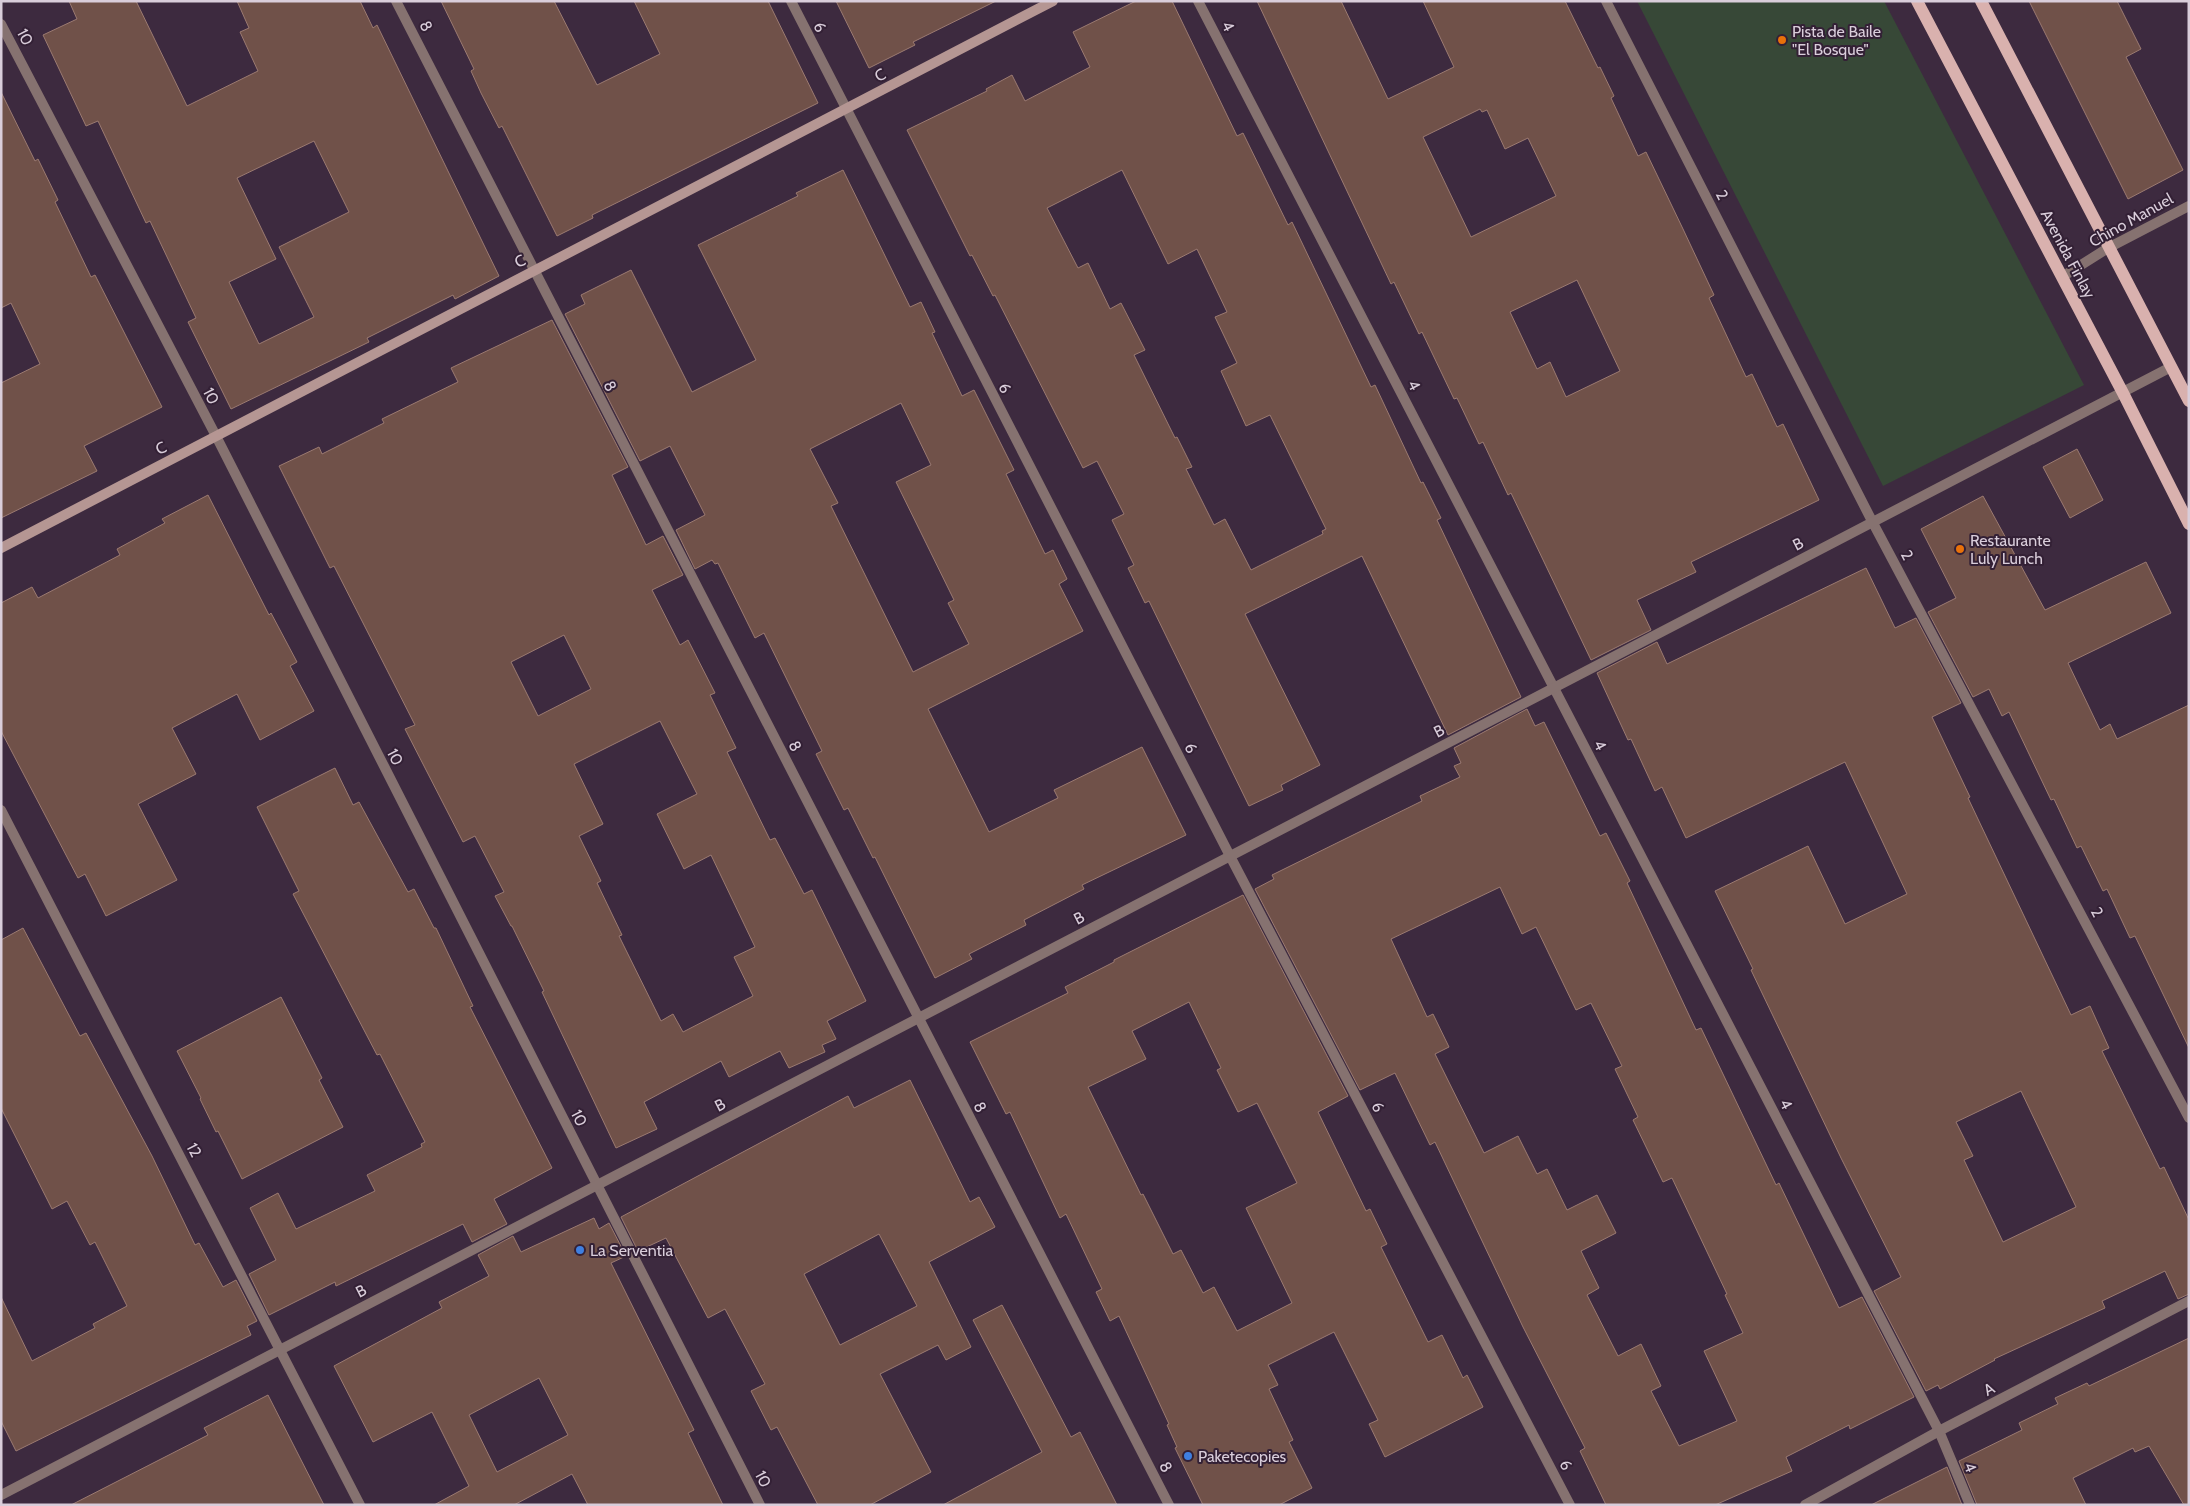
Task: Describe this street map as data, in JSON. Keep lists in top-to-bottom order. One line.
{"streets":{"main road":["Avenida Finlay"],"street":["8","4","6","10","C","2","Chino Manuel","B","12","A"]},"crossings":[["8","C"],["8","B"],["4","B"],["4","A"],["6","C"],["6","B"],["10","C"],["10","B"],["2","B"],["Chino Manuel","Avenida Finlay"],["Avenida Finlay","B"],["B","12"]],"places":["Pista de Baile \"El Bosque\"","Restaurante Luly Lunch","La Serventia","Paketecopies"]}
